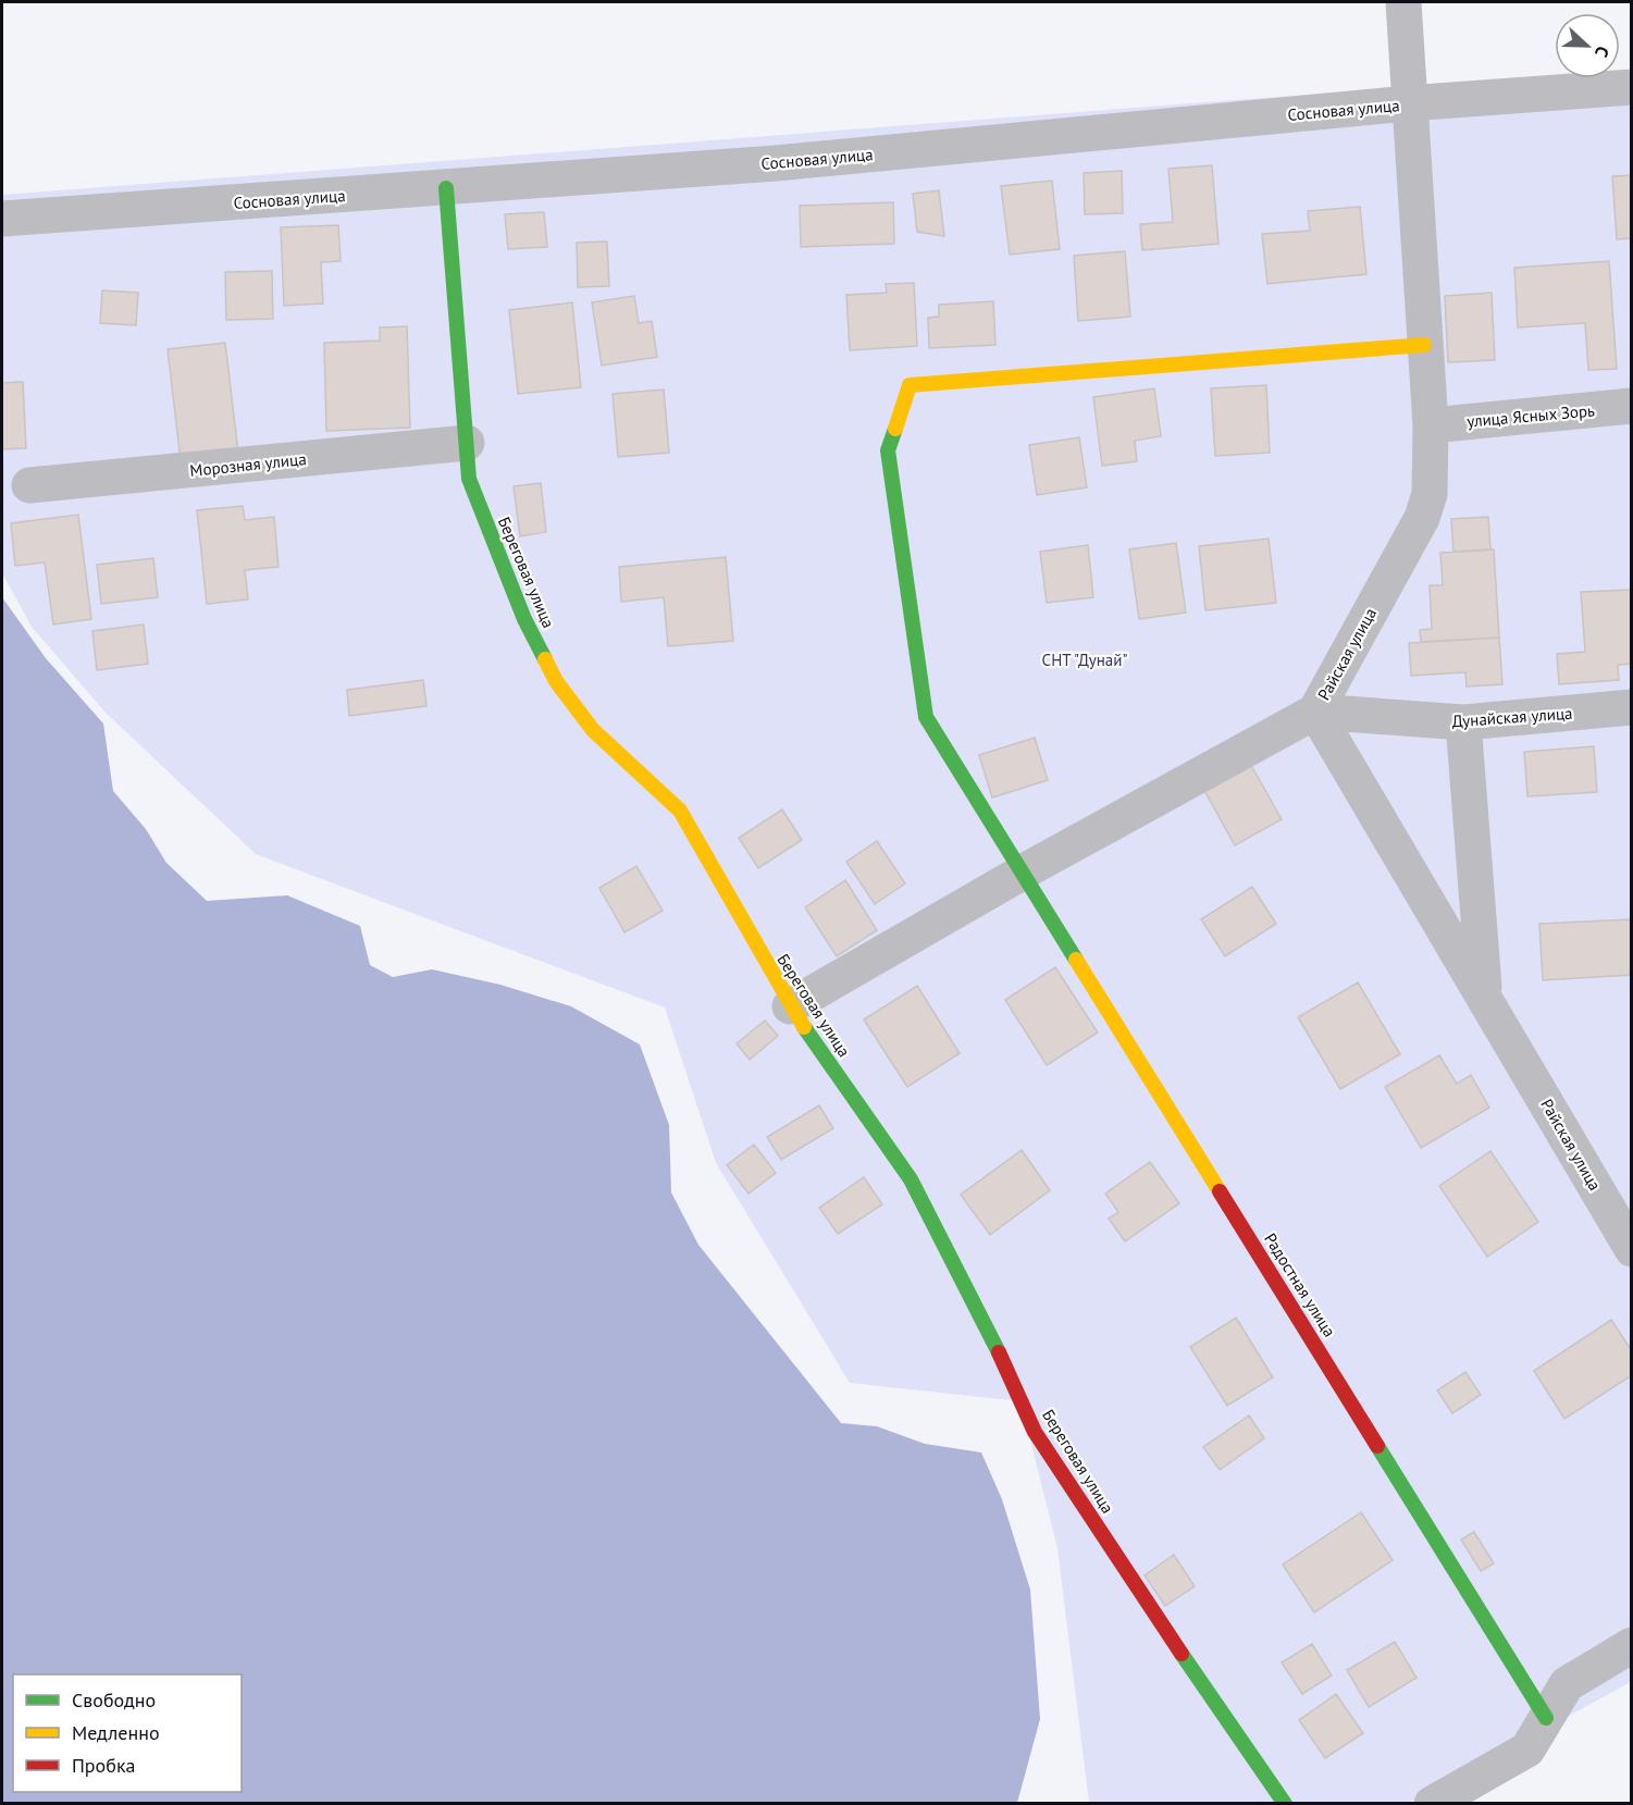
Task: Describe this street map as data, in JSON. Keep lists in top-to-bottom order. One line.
{"streets":{"street":["Сосновая улица","улица Ясных Зорь","Морозная улица","Береговая улица","Райская улица","Дунайская улица","Радостная улица"]},"crossings":[["Сосновая улица","Береговая улица"],["Сосновая улица","Райская улица"],["улица Ясных Зорь","Райская улица"],["Морозная улица","Береговая улица"],["Райская улица","Дунайская улица"],["Райская улица","Радостная улица"]],"parks":["СНТ \"Дунай\""],"legend":["Свободно","Медленно","Пробка"],"north":"right"}
